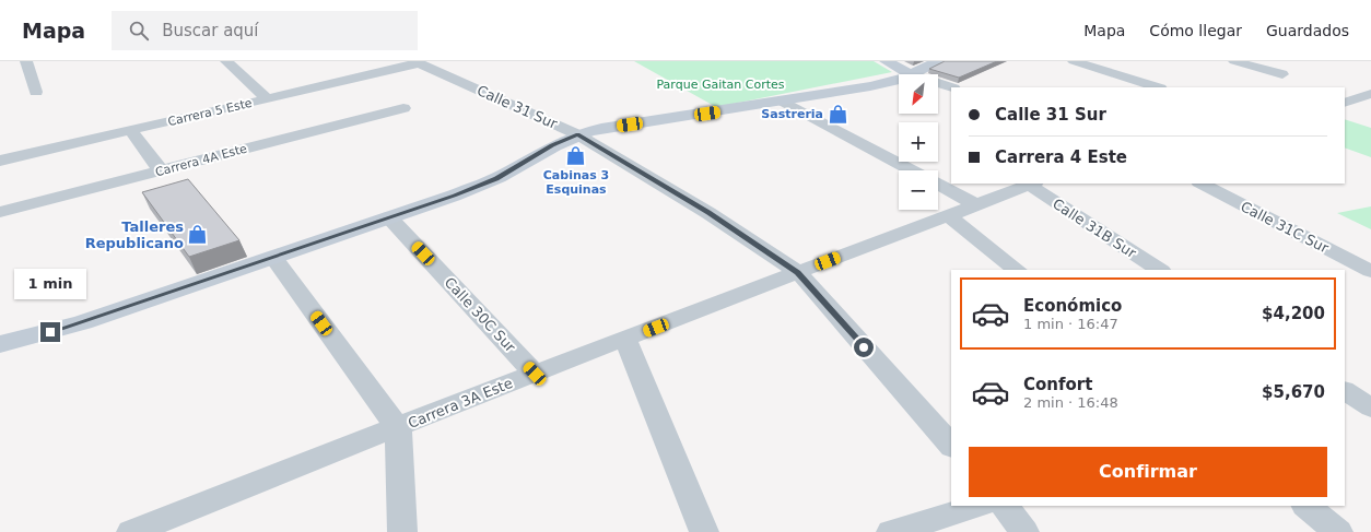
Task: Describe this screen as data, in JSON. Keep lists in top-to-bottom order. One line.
{"streets":{"street":["Calle 31 Sur","Carrera 5 Este","Carrera 4A Este","Calle 31C Sur","Calle 31B Sur","Calle 30C Sur","Carrera 3A Este"]},"crossings":[["Calle 31 Sur","Carrera 5 Este"],["Calle 31 Sur","Carrera 3A Este"],["Calle 31B Sur","Carrera 3A Este"],["Calle 30C Sur","Carrera 3A Este"]],"parks":["Parque Gaitan Cortes"],"places":{"shop":["Sastreria","Cabinas 3 Esquinas","Talleres Republicano"]},"north":"bottom left","page":{"header":"Mapa","search":"Buscar aquí","nav":["Mapa","Cómo llegar","Guardados"],"map_buttons":["+","−"],"banner":["Calle 31 Sur","Carrera 4 Este"],"bubble":"1 min","list":[{"name":"Económico","note":"1 min · 16:47","value":"$4,200"},{"name":"Confort","note":"2 min · 16:48","value":"$5,670"}],"buttons":"Confirmar"}}
